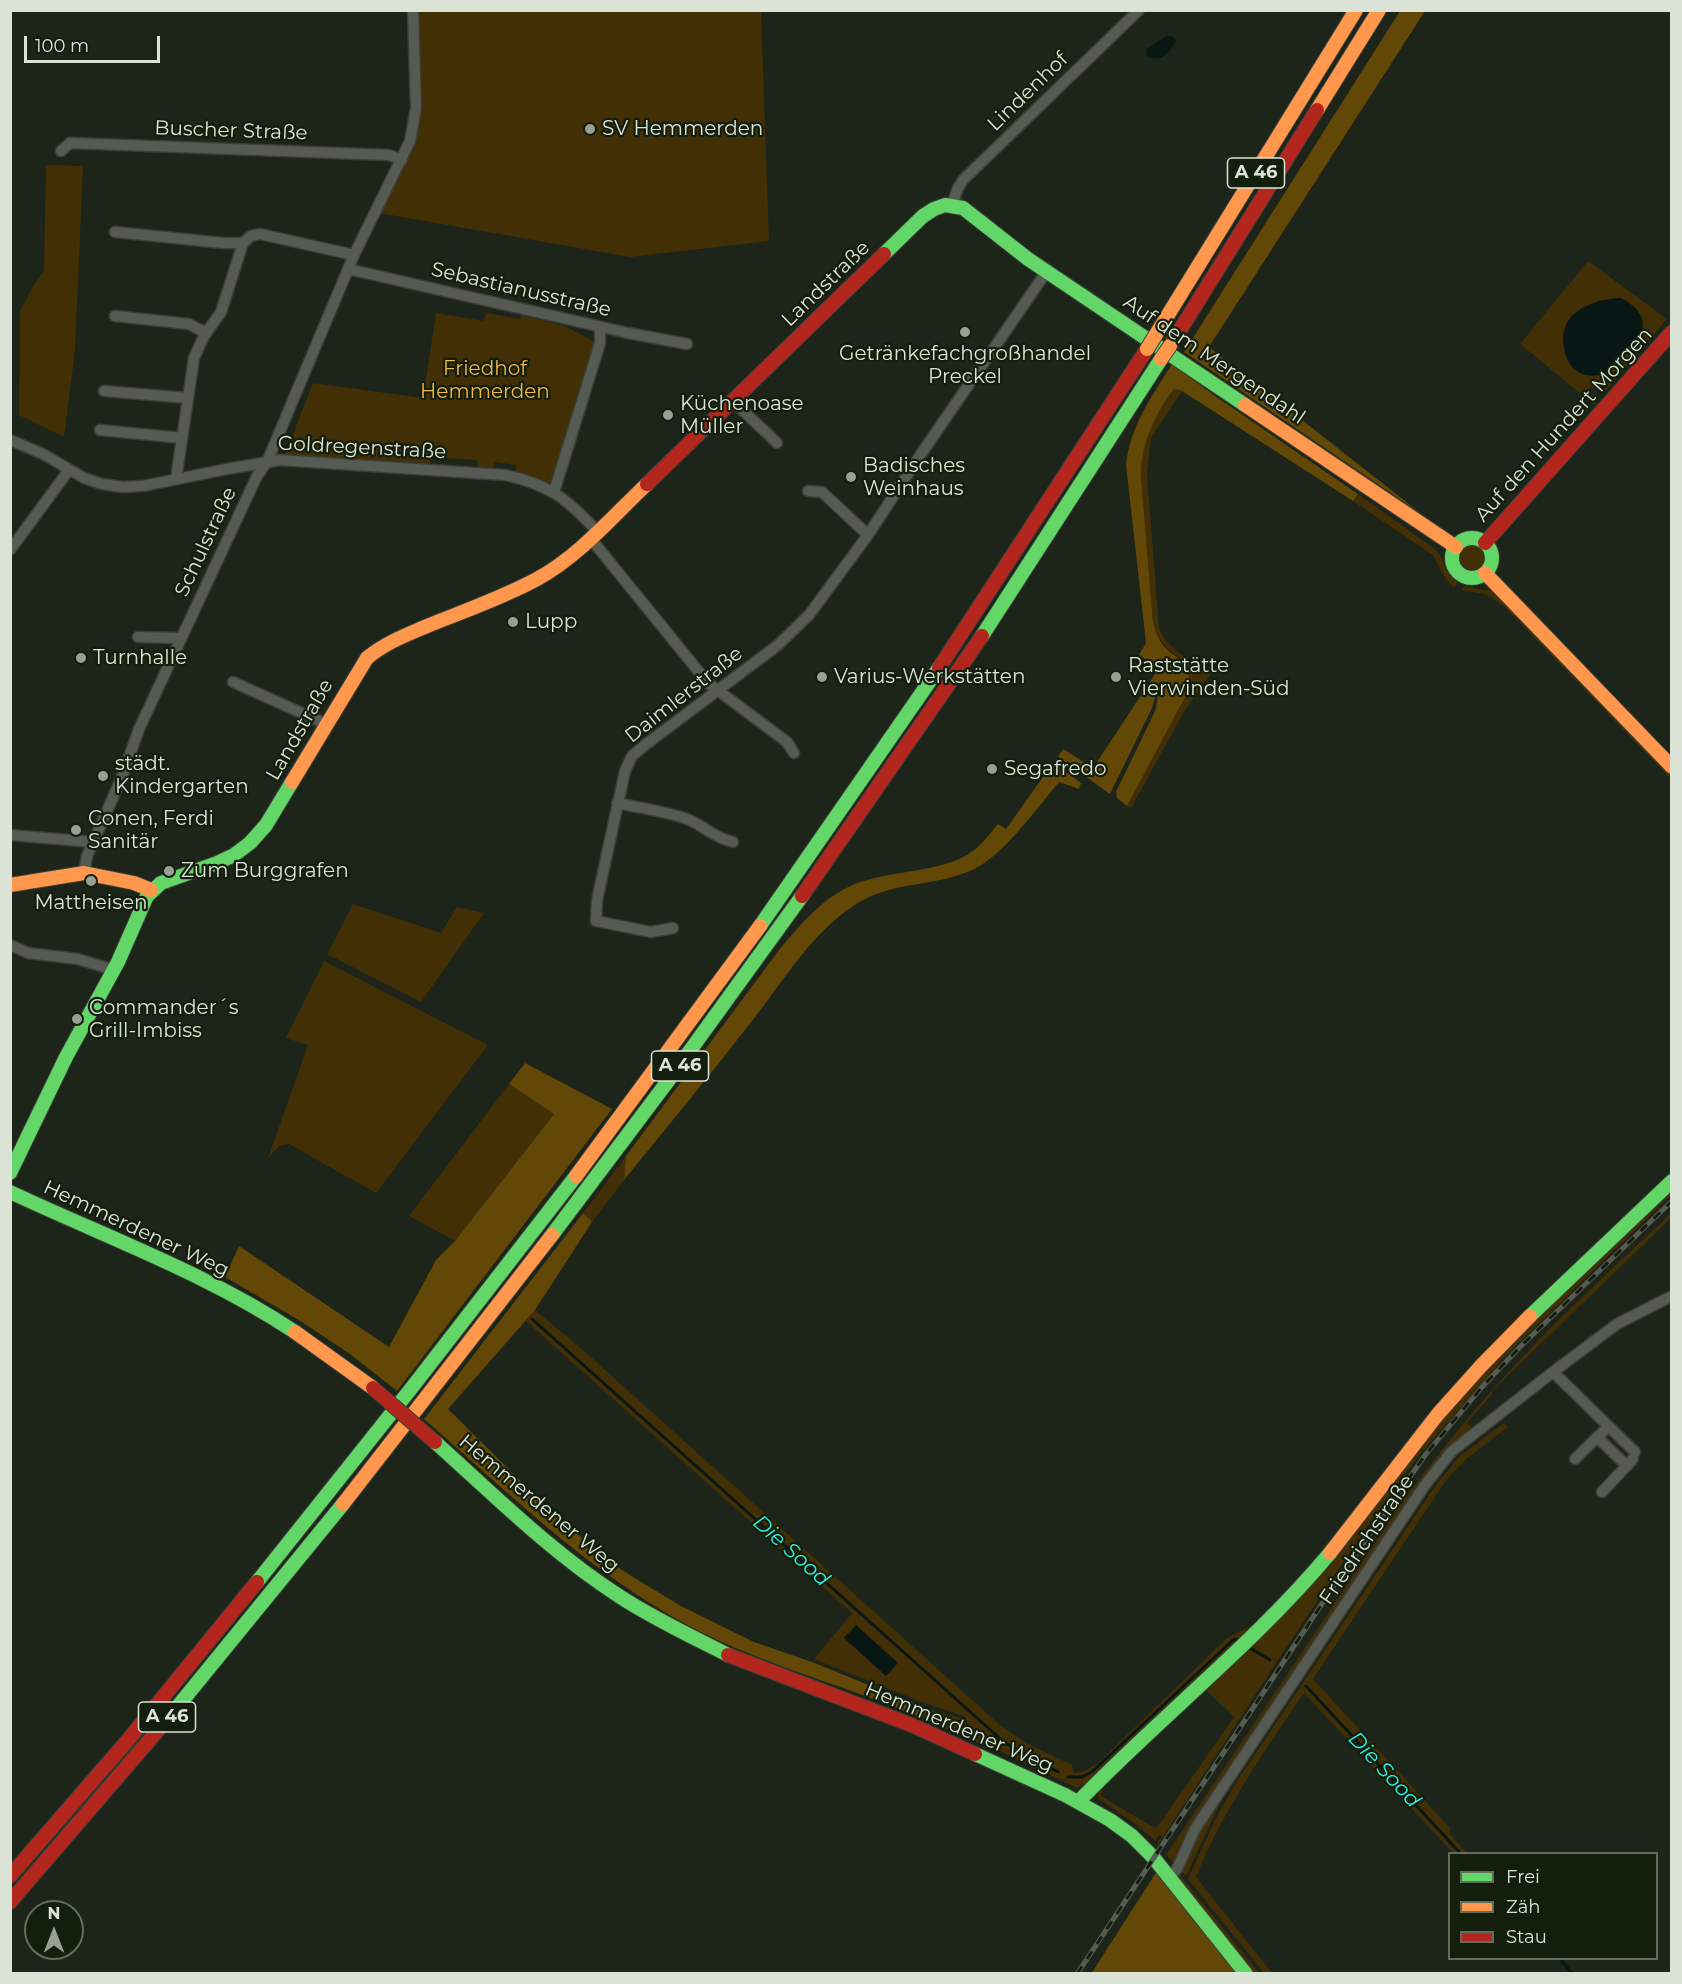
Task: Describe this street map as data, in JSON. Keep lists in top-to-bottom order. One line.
{"streets":{"main road":["A 46","Landstraße","Auf dem Mergendahl","Auf den Hundert Morgen","Hemmerdener Weg"],"street":["Lindenhof","Buscher Straße","Sebastianusstraße","Goldregenstraße","Schulstraße","Daimlerstraße","Friedrichstraße"]},"crossings":[["Lindenhof","Landstraße"],["Lindenhof","Auf dem Mergendahl"],["Landstraße","Auf dem Mergendahl"],["Landstraße","Goldregenstraße"],["Auf dem Mergendahl","Auf den Hundert Morgen"],["Auf dem Mergendahl","Daimlerstraße"],["Goldregenstraße","Schulstraße"],["Goldregenstraße","Daimlerstraße"],["Hemmerdener Weg","Friedrichstraße"]],"water":["Die Sood"],"parks":["Friedhof Hemmerden"],"places":["SV Hemmerden","Getränkefachgroßhandel Preckel","Küchenoase Müller","Badisches Weinhaus","Lupp","Turnhalle","Varius-Werkstätten","Raststätte Vierwinden-Süd","Segafredo","städt. Kindergarten","Conen, Ferdi Sanitär","Zum Burggrafen","Mattheisen","Commander´s Grill-Imbiss"],"legend":["Frei","Zäh","Stau"],"scale_bar":"100 m","north":"top"}
